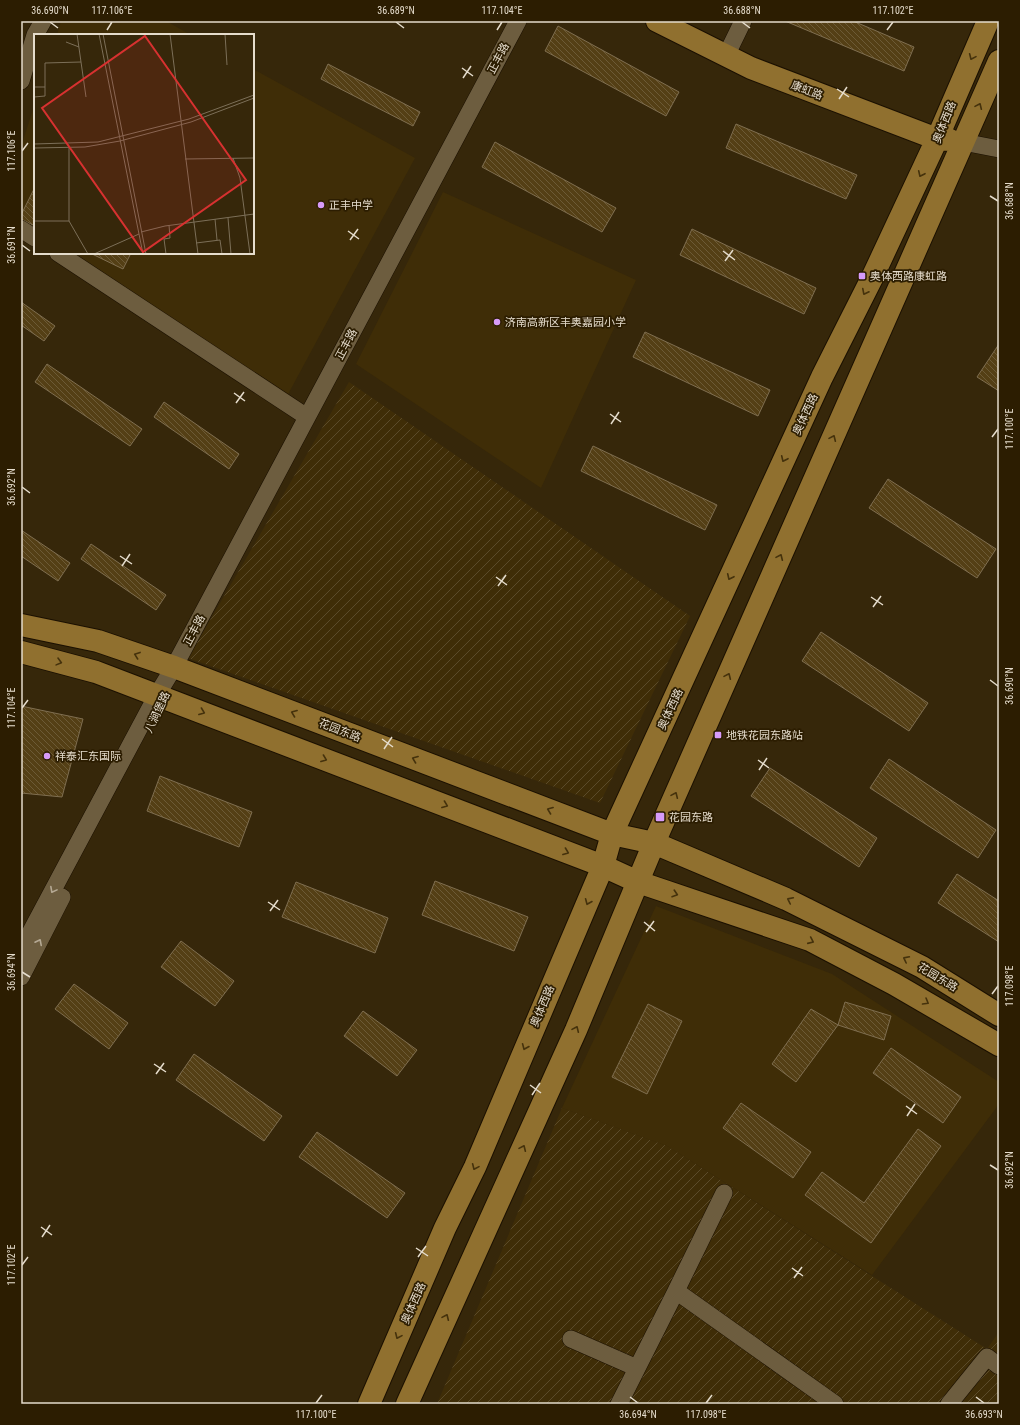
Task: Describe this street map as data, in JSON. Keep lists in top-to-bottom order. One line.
{"streets":{"main road":["康虹路","奥体西路","花园东路"],"street":["正丰路","八涧堡路"]},"crossings":[["正丰路","八涧堡路"],["正丰路","花园东路"],["康虹路","奥体西路"],["奥体西路","花园东路"],["八涧堡路","花园东路"]],"places":{"other":["正丰中学","济南高新区丰奥嘉园小学","祥泰汇东国际"],"transit":["奥体西路康虹路","地铁花园东路站","花园东路"]},"coordinates":["36.690°N","117.106°E","36.689°N","117.104°E","36.688°N","117.102°E","36.691°N","117.100°E","36.692°N","36.694°N","117.098°E","36.693°N"]}
